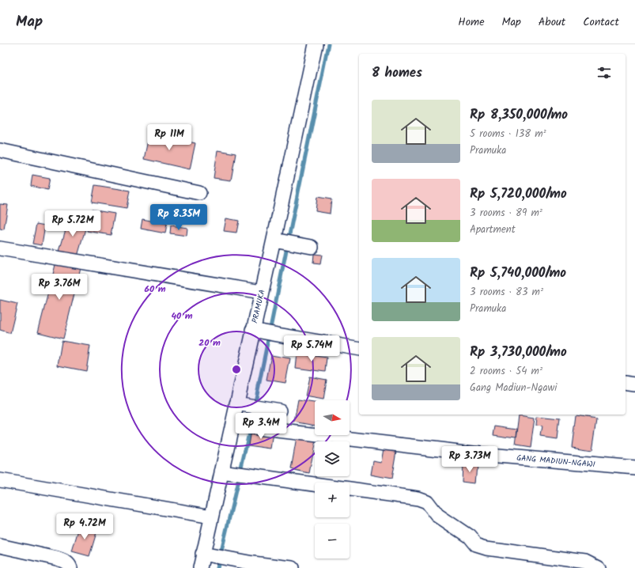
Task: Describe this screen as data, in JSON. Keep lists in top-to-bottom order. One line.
{"streets":{"street":["PRAMUKA","GANG MADIUN-NGAWI"]},"crossings":[["PRAMUKA","GANG MADIUN-NGAWI"]],"north":"right","page":{"header":"Map","nav":["Home","Map","About","Contact"],"heading":"8 homes","list":[{"name":"Rp 8,350,000/mo","note":"5 rooms · 138 m² · Pramuka"},{"name":"Rp 5,720,000/mo","note":"3 rooms · 89 m² · Apartment"},{"name":"Rp 5,740,000/mo","note":"3 rooms · 83 m² · Pramuka"},{"name":"Rp 3,730,000/mo","note":"2 rooms · 54 m² · Gang Madiun-Ngawi"}],"price":["Rp 11M","Rp 8.35M","Rp 5.72M","Rp 3.76M","Rp 5.74M","Rp 3.4M","Rp 3.73M","Rp 4.72M"],"map_buttons":["+","−"]},"rings":["60 m","40 m","20 m"]}
